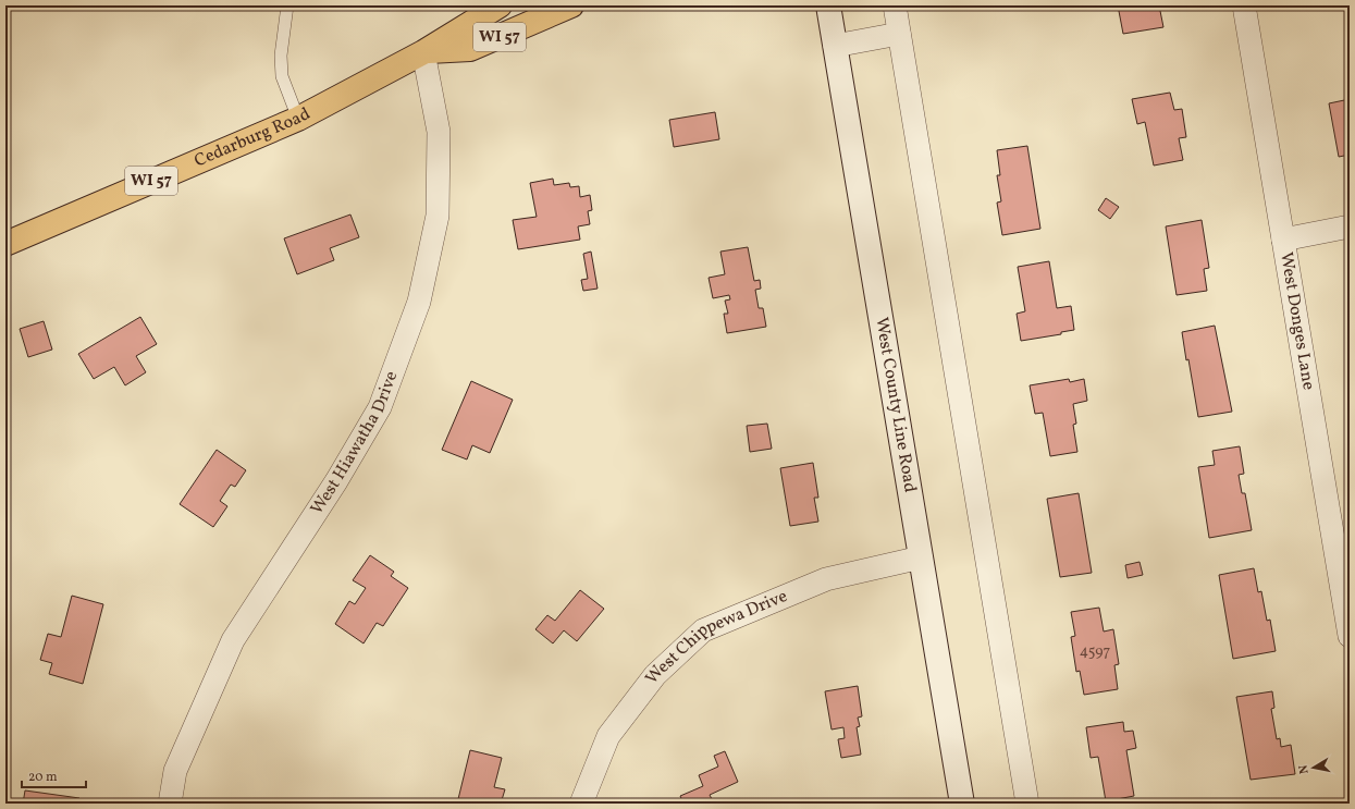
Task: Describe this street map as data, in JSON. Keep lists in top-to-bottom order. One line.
{"streets":{"main road":["WI 57","Cedarburg Road"],"street":["West Donges Lane","West County Line Road","West Hiawatha Drive","West Chippewa Drive"]},"crossings":[["Cedarburg Road","West Hiawatha Drive"],["West County Line Road","West Chippewa Drive"]],"house_numbers":["4597"],"scale_bar":"20 m","north":"left"}
